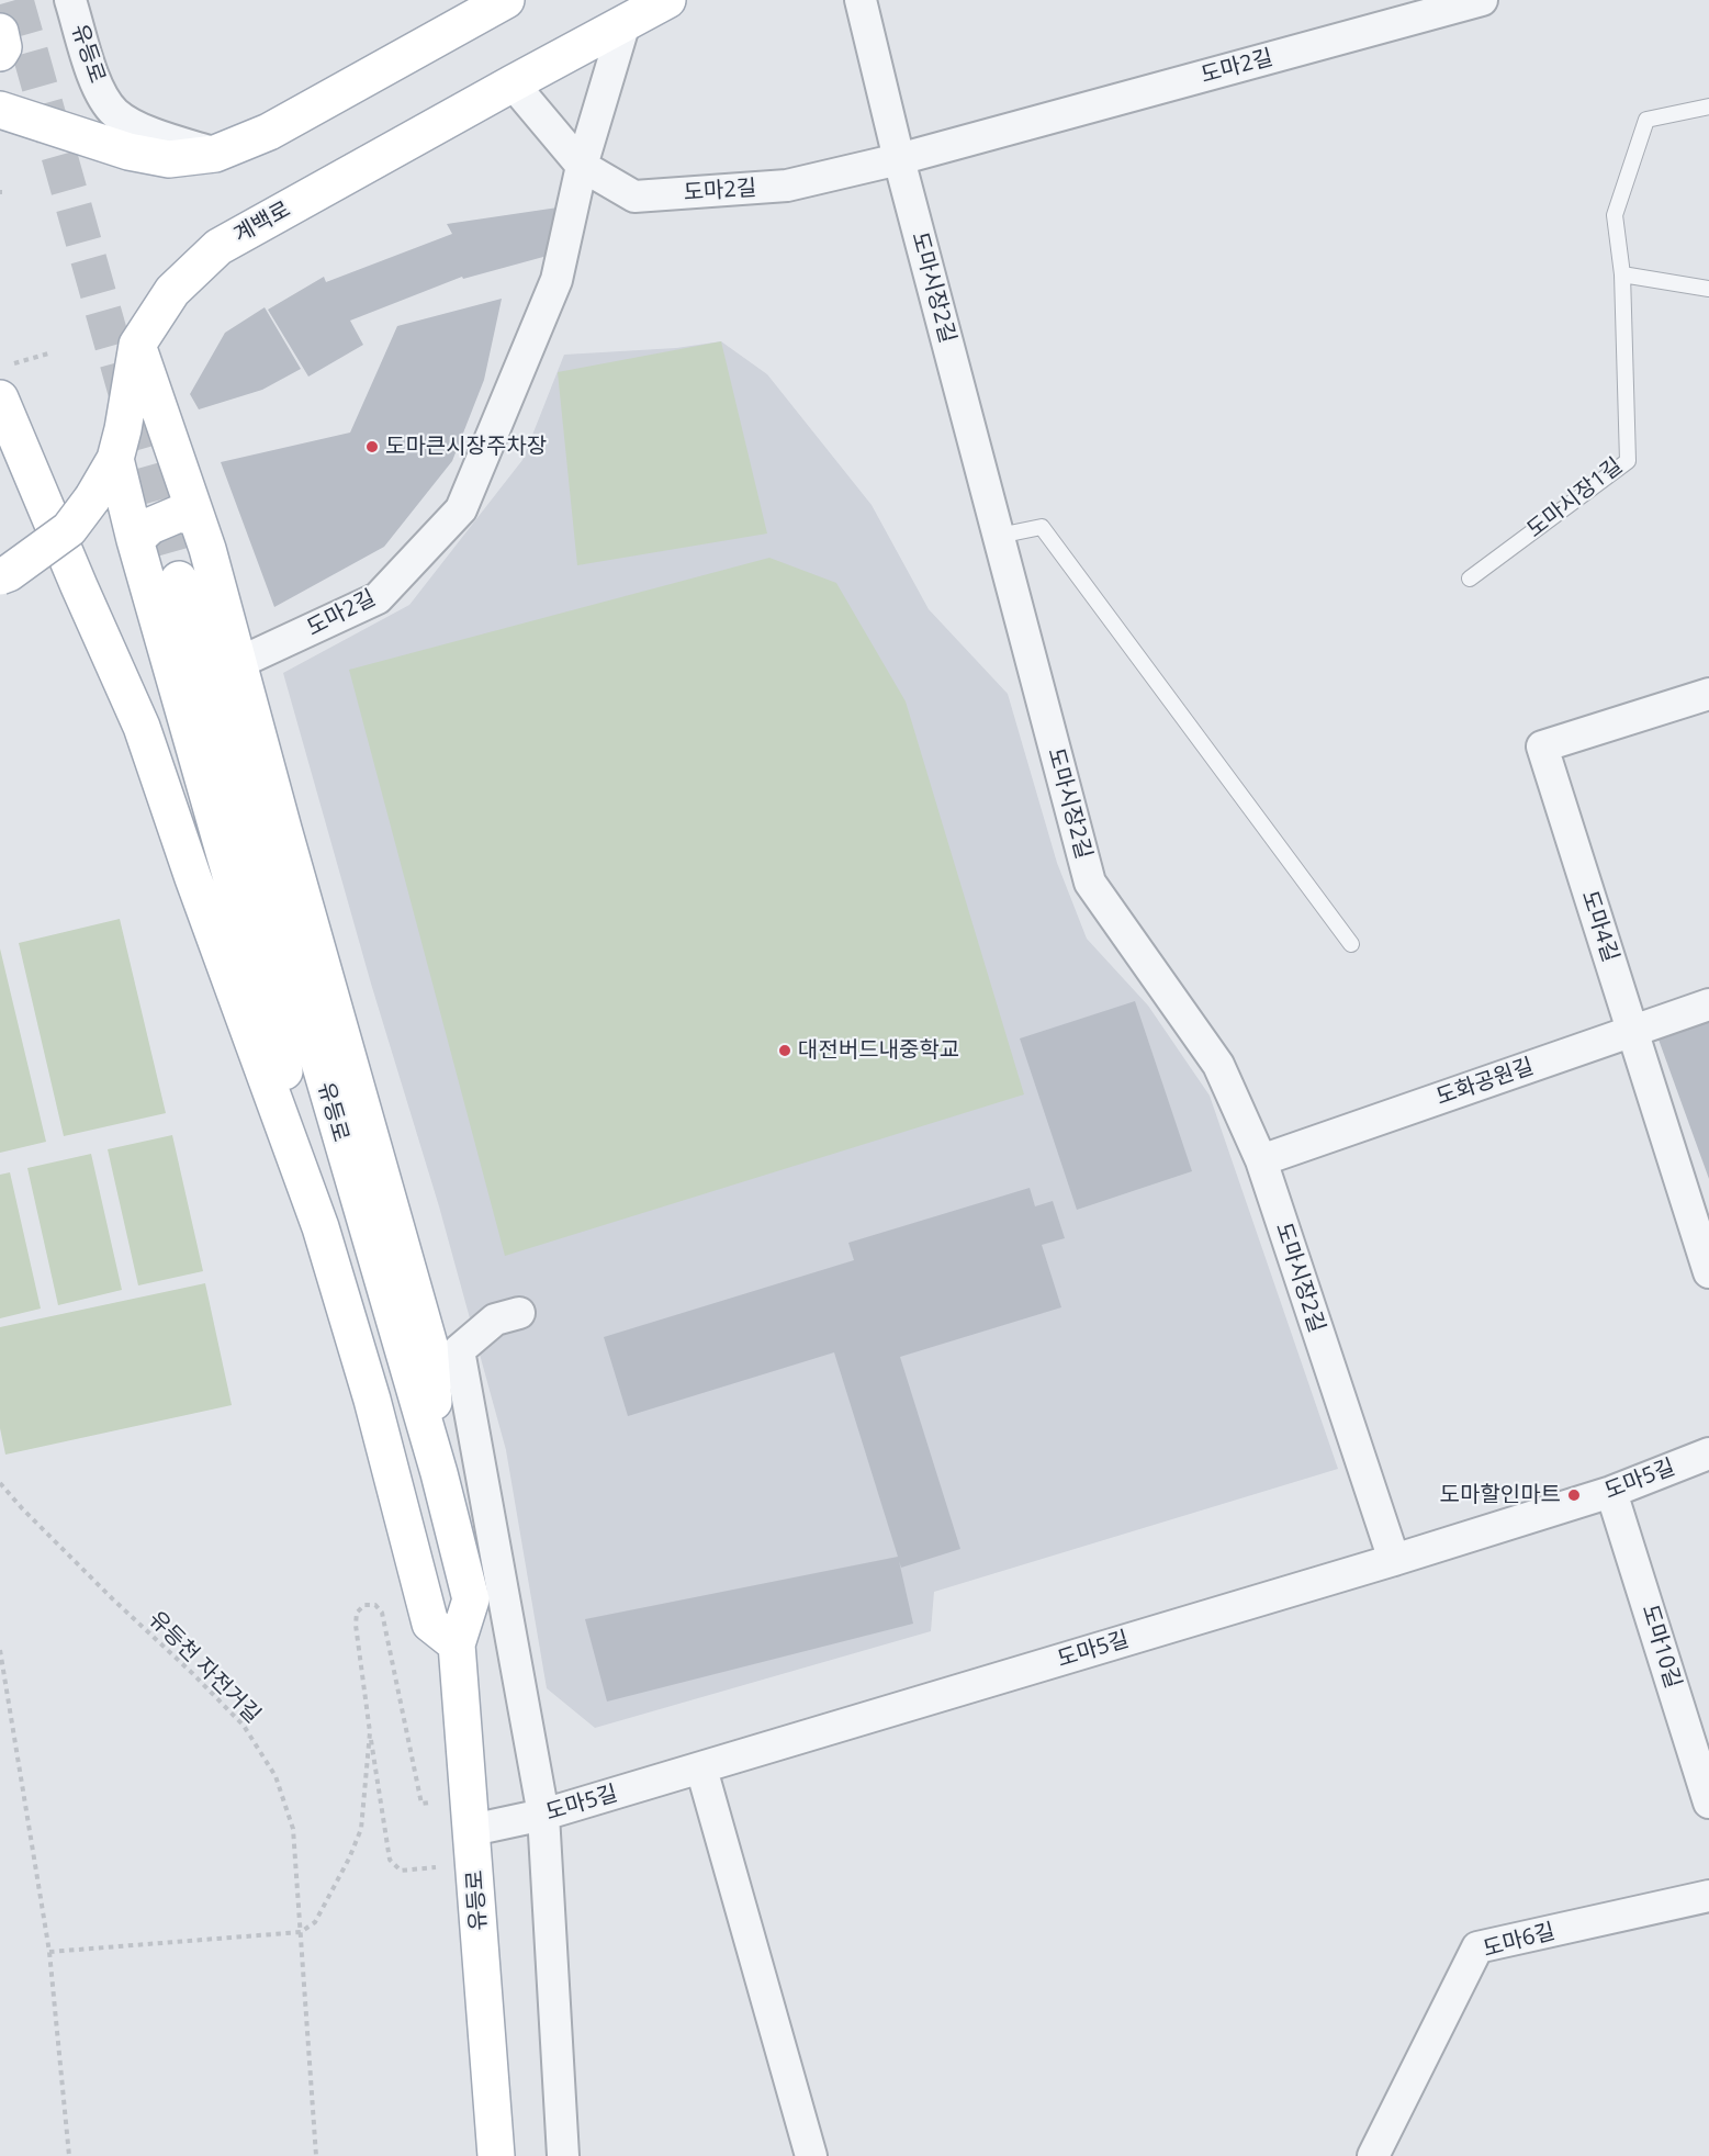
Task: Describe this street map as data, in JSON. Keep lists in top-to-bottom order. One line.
{"streets":{"main road":["유등로","계백로"],"street":["도마2길","도마시장2길","도마4길","도화공원길","도마5길","도마10길","도마6길"],"lane":["도마시장1길"],"path":["유등천 자전거길"]},"crossings":[["유등로","도마5길"],["도마2길","도마시장2길"],["도마시장2길","도화공원길"],["도마시장2길","도마5길"],["도마4길","도화공원길"],["도마5길","도마10길"]],"places":["도마큰시장주차장","대전버드내중학교","도마할인마트"]}
